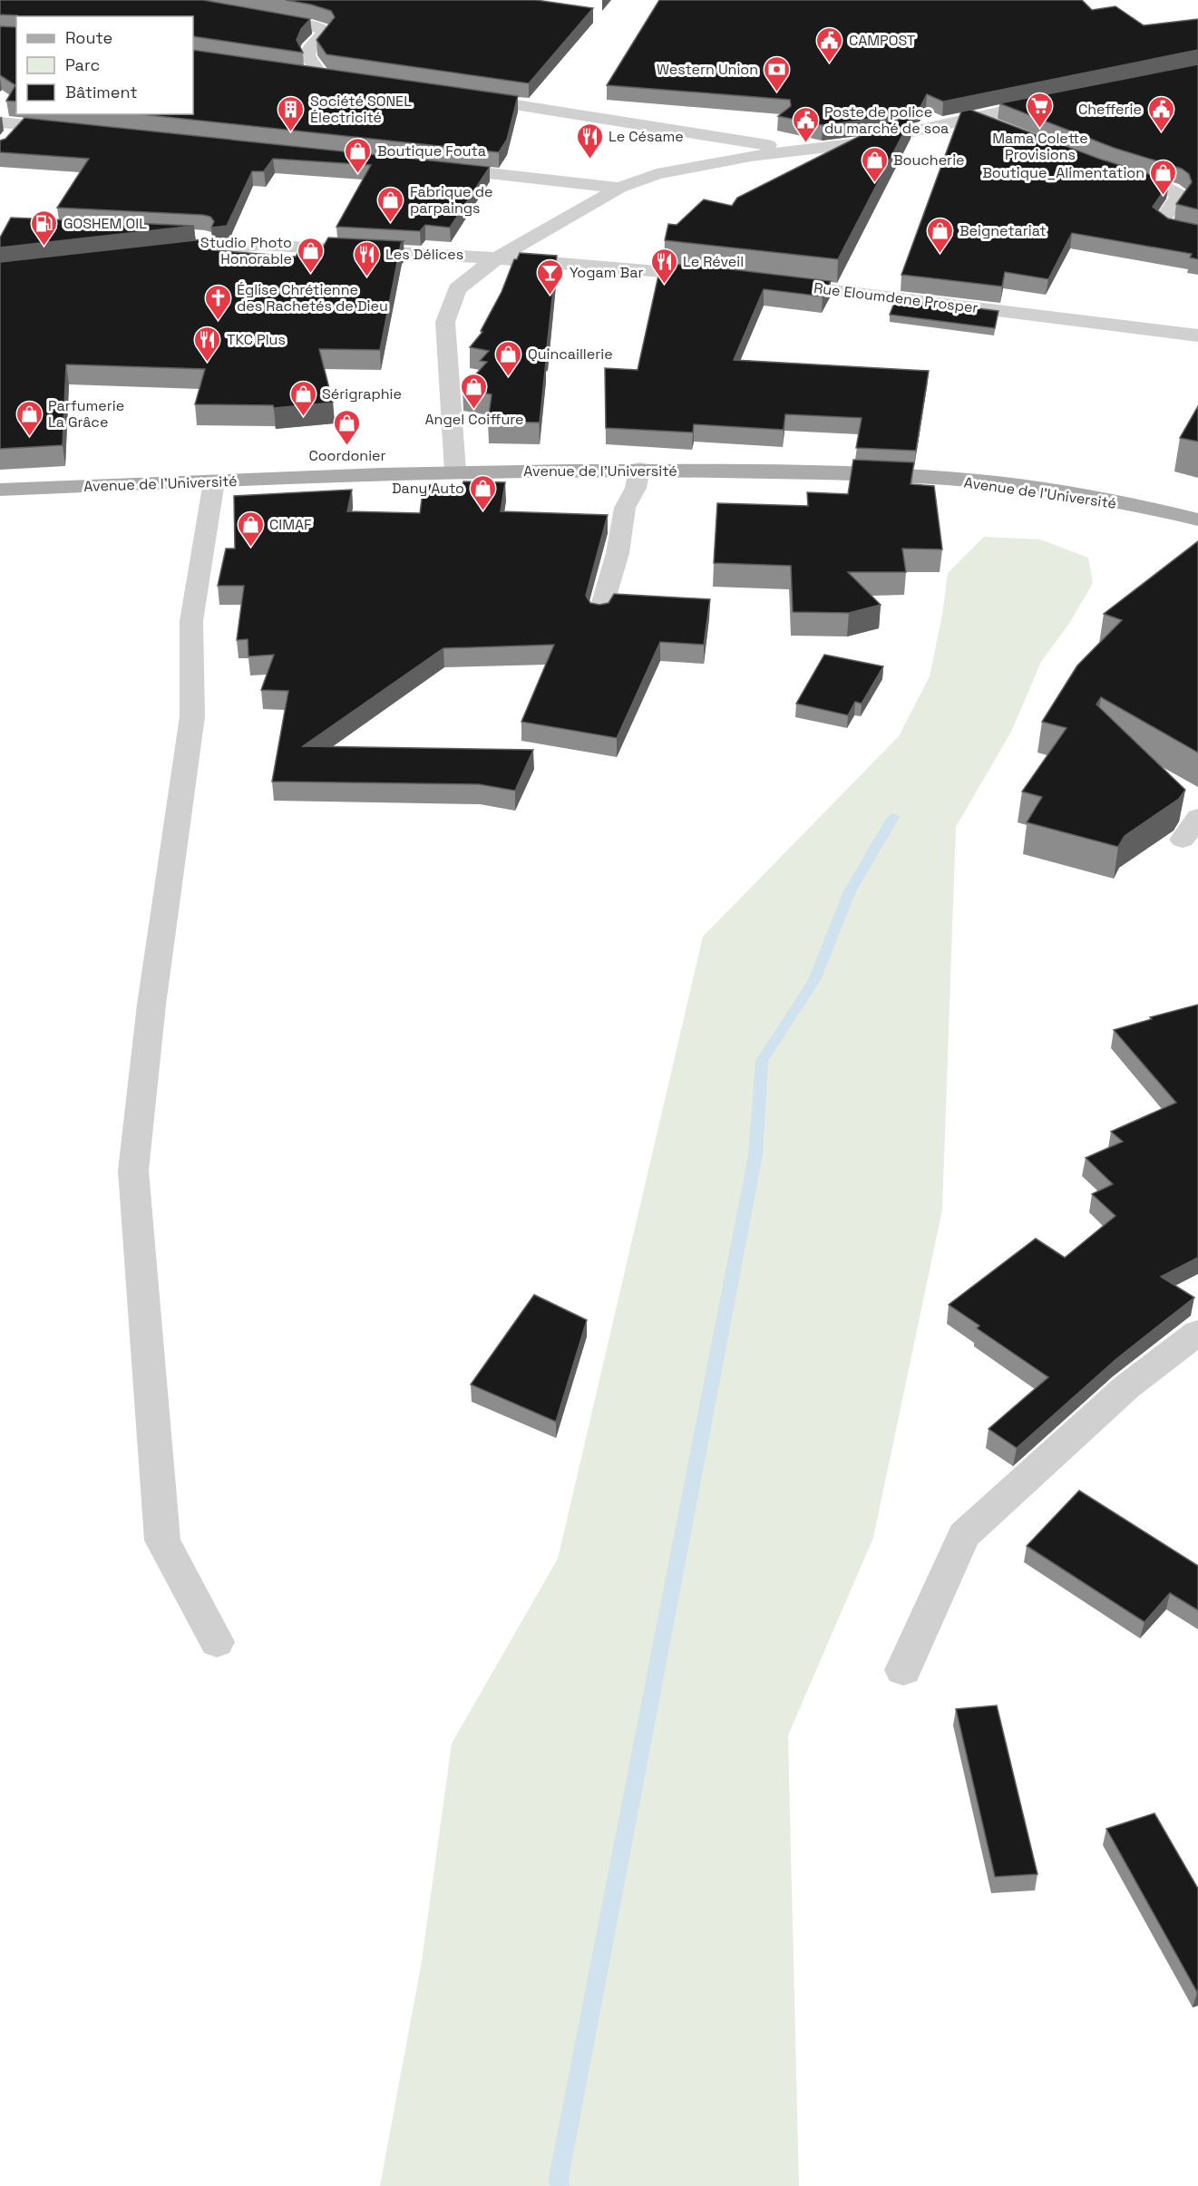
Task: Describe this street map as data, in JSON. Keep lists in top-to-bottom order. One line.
{"streets":{"main road":["Avenue de l'Université"],"street":["Rue Eloumdene Prosper"]},"places":{"public building":["CAMPOST","Chefferie","Poste de police du marché de soa"],"bank":["Western Union"],"supermarket":["Mama Colette Provisions"],"building":["Société SONEL Électricité"],"restaurant":["Le Césame","Les Délices","Le Réveil","TKC Plus"],"shop":["Boutique Fouta","Boucherie","Boutique_Alimentation","Fabrique de parpaings","Beignetariat","Studio Photo Honorable","Quincaillerie","Angel Coiffure","Sérigraphie","Parfumerie La Grâce","Coordonier","Dany Auto","CIMAF"],"fuel station":["GOSHEM OIL"],"bar":["Yogam Bar"],"church":["Église Chrétienne des Rachetés de Dieu"]},"legend":["Route","Parc","Bâtiment"]}
